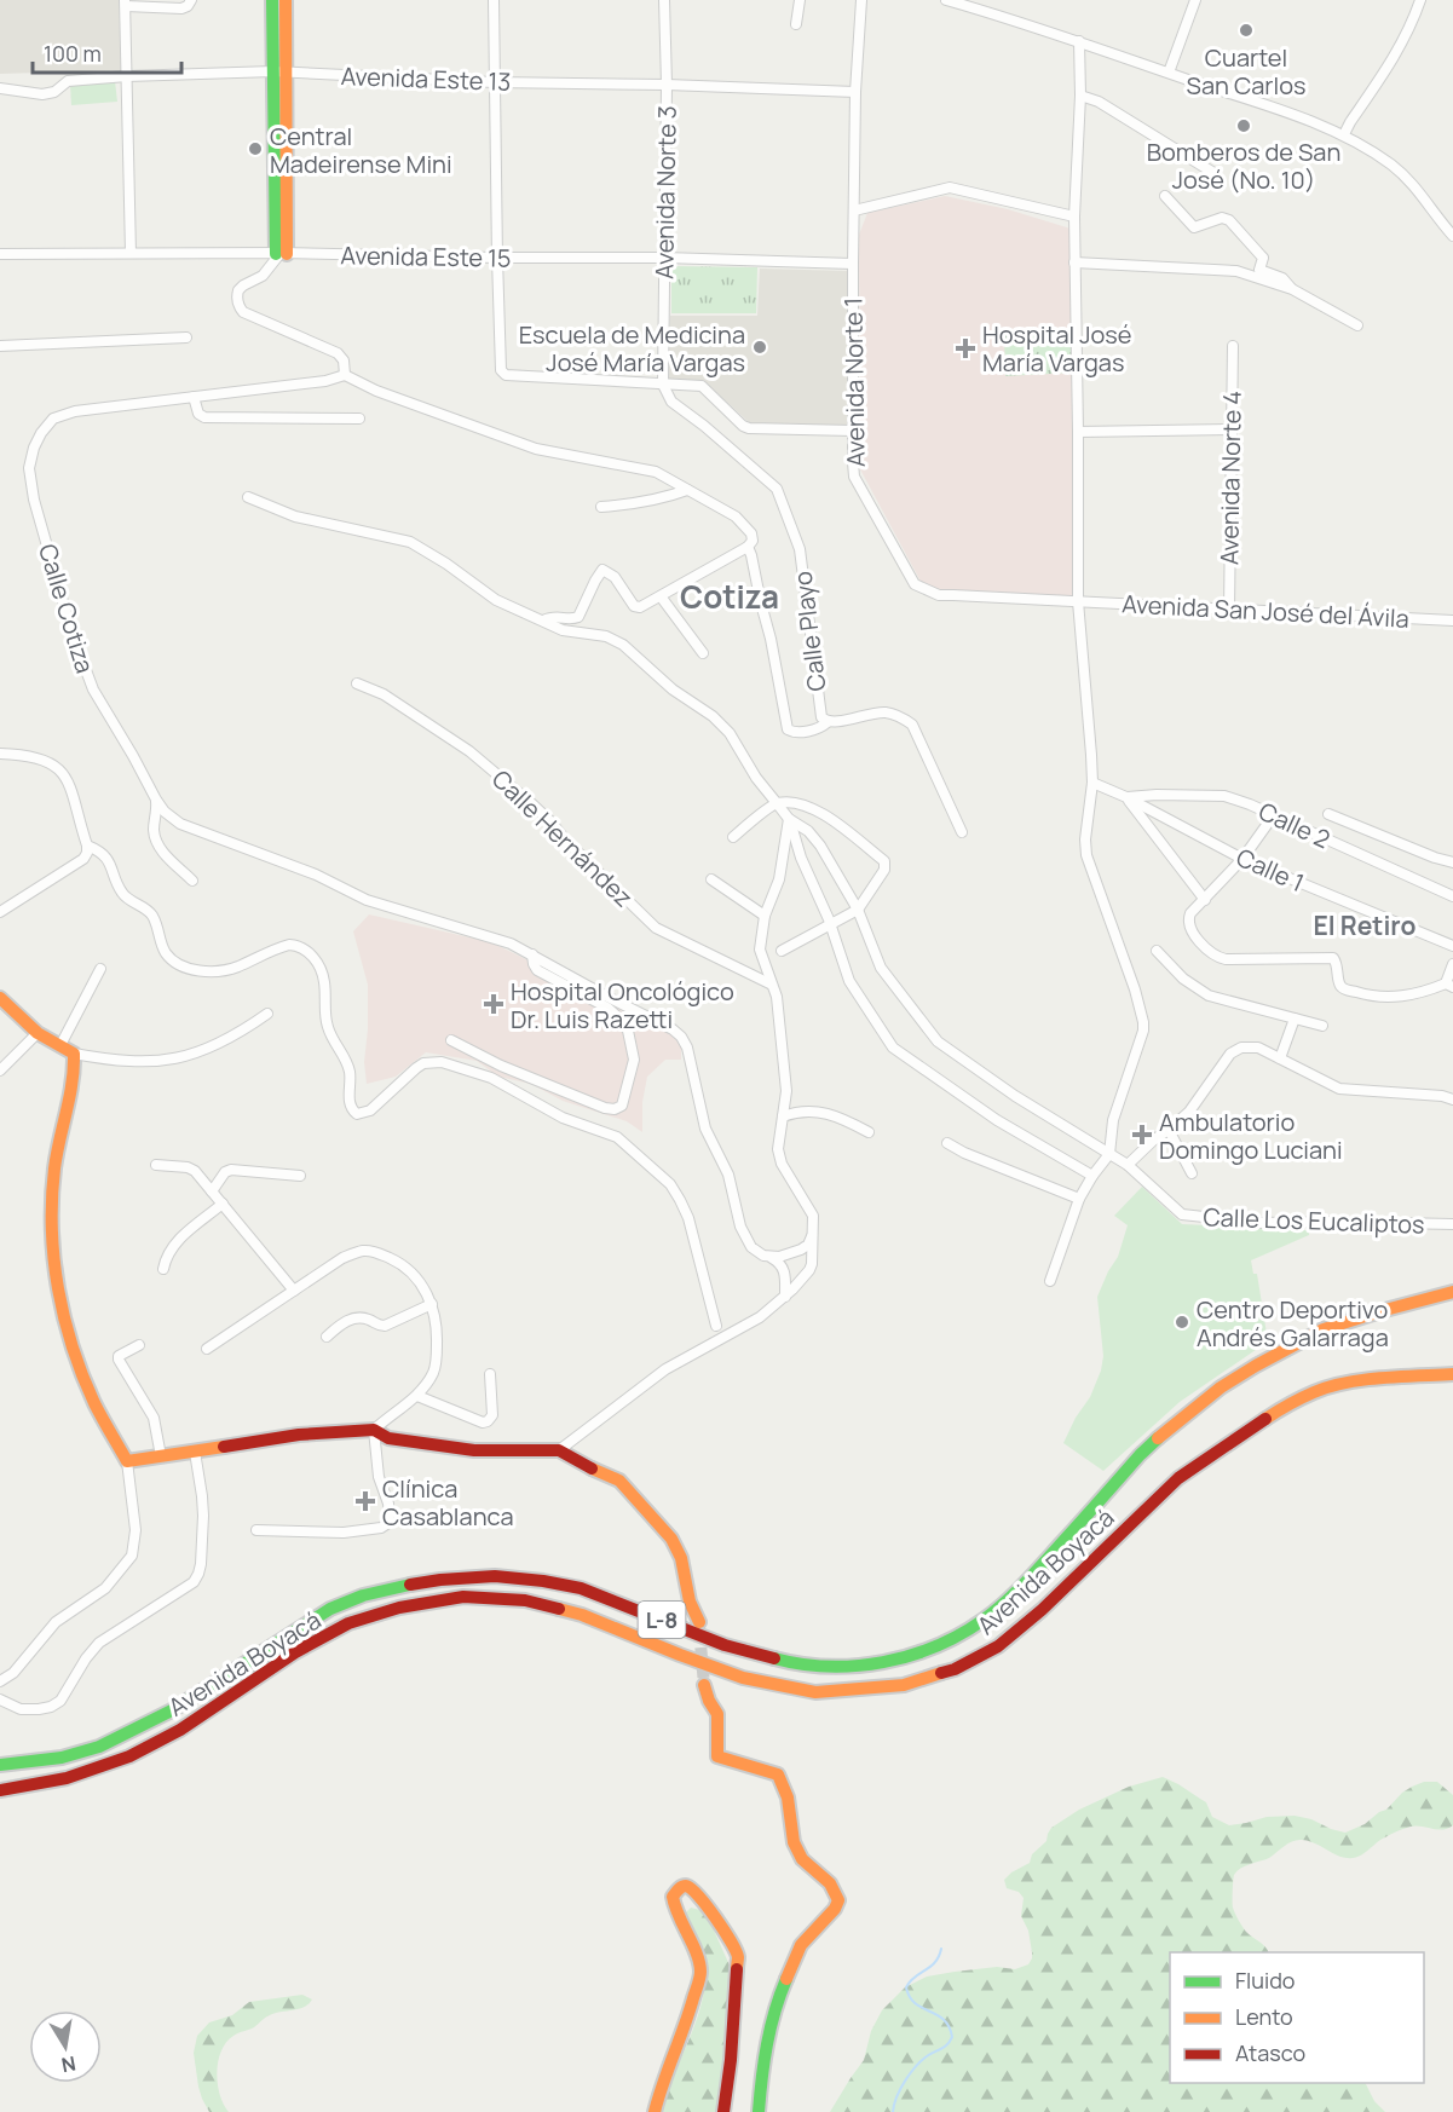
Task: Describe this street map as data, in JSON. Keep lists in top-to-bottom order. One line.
{"streets":{"main road":["Avenida Boyacá","L-8"],"street":["Avenida Este 13","Avenida Norte 3","Avenida Este 15","Avenida Norte 1","Avenida Norte 4","Calle Cotiza","Avenida San José del Ávila","Calle Playo","Calle 2","Calle Hernández","Calle 1","Calle Los Eucaliptos"]},"crossings":[["Avenida Este 13","Avenida Norte 3"],["Avenida Este 13","Avenida Norte 1"],["Avenida Norte 3","Avenida Este 15"],["Avenida Norte 3","Calle Playo"],["Avenida Este 15","Avenida Norte 1"],["Avenida Norte 1","Avenida San José del Ávila"],["Avenida Norte 4","Avenida San José del Ávila"],["Calle 2","Calle 1"]],"districts":["Cotiza","El Retiro"],"places":{"other":["Cuartel San Carlos","Bomberos de San José (No. 10)","Central Madeirense Mini","Escuela de Medicina José María Vargas","Centro Deportivo Andrés Galarraga"],"health":["Hospital José María Vargas","Hospital Oncológico Dr. Luis Razetti","Ambulatorio Domingo Luciani","Clínica Casablanca"]},"legend":["Fluido","Lento","Atasco"],"scale_bar":"100 m","north":"bottom"}
